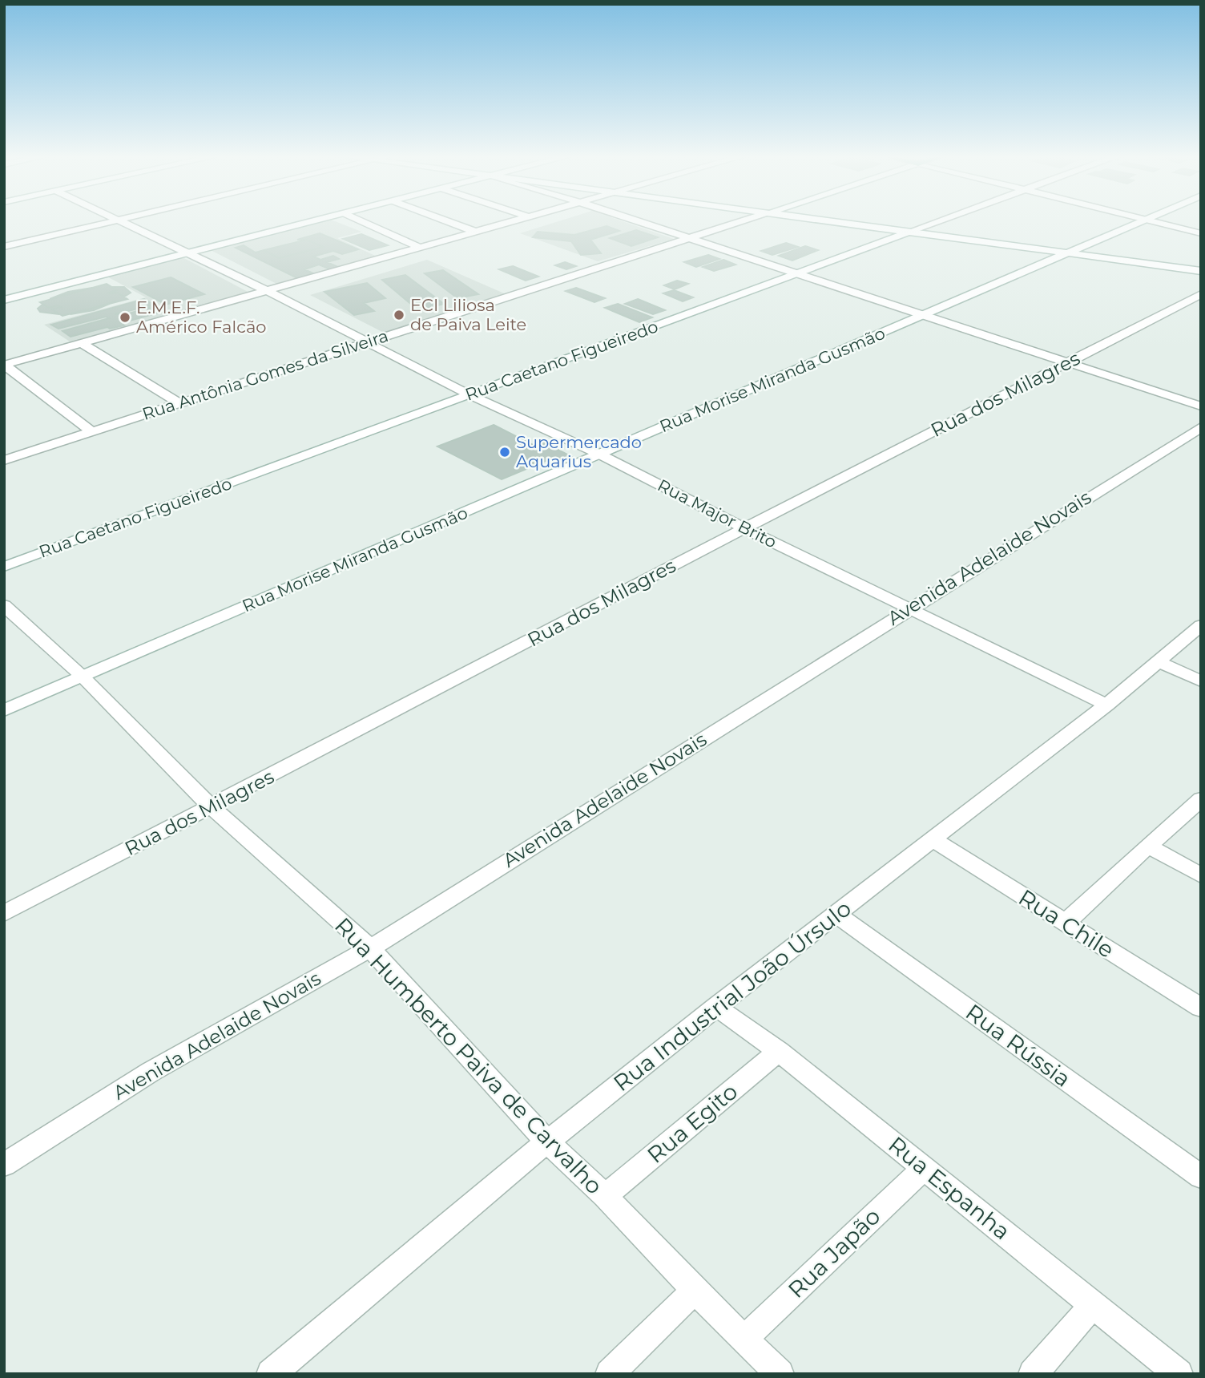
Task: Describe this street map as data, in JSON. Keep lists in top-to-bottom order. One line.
{"streets":{"street":["Rua Caetano Figueiredo","Rua Antônia Gomes da Silveira","Rua Morise Miranda Gusmão","Rua dos Milagres","Rua Major Brito","Avenida Adelaide Novais","Rua Chile","Rua Industrial João Úrsulo","Rua Rússia","Rua Humberto Paiva de Carvalho","Rua Egito","Rua Espanha","Rua Japão"]},"crossings":[["Rua Caetano Figueiredo","Rua Major Brito"],["Rua Antônia Gomes da Silveira","Rua Major Brito"],["Rua Morise Miranda Gusmão","Rua Major Brito"],["Rua Morise Miranda Gusmão","Rua Humberto Paiva de Carvalho"],["Rua dos Milagres","Rua Major Brito"],["Rua dos Milagres","Rua Humberto Paiva de Carvalho"],["Rua Major Brito","Avenida Adelaide Novais"],["Rua Major Brito","Rua Industrial João Úrsulo"],["Avenida Adelaide Novais","Rua Humberto Paiva de Carvalho"],["Rua Chile","Rua Industrial João Úrsulo"],["Rua Industrial João Úrsulo","Rua Rússia"],["Rua Industrial João Úrsulo","Rua Humberto Paiva de Carvalho"],["Rua Industrial João Úrsulo","Rua Espanha"],["Rua Humberto Paiva de Carvalho","Rua Egito"],["Rua Humberto Paiva de Carvalho","Rua Japão"],["Rua Egito","Rua Espanha"],["Rua Espanha","Rua Japão"]],"places":["ECI Liliosa de Paiva Leite","E.M.E.F. Américo Falcão","Supermercado Aquarius"]}
